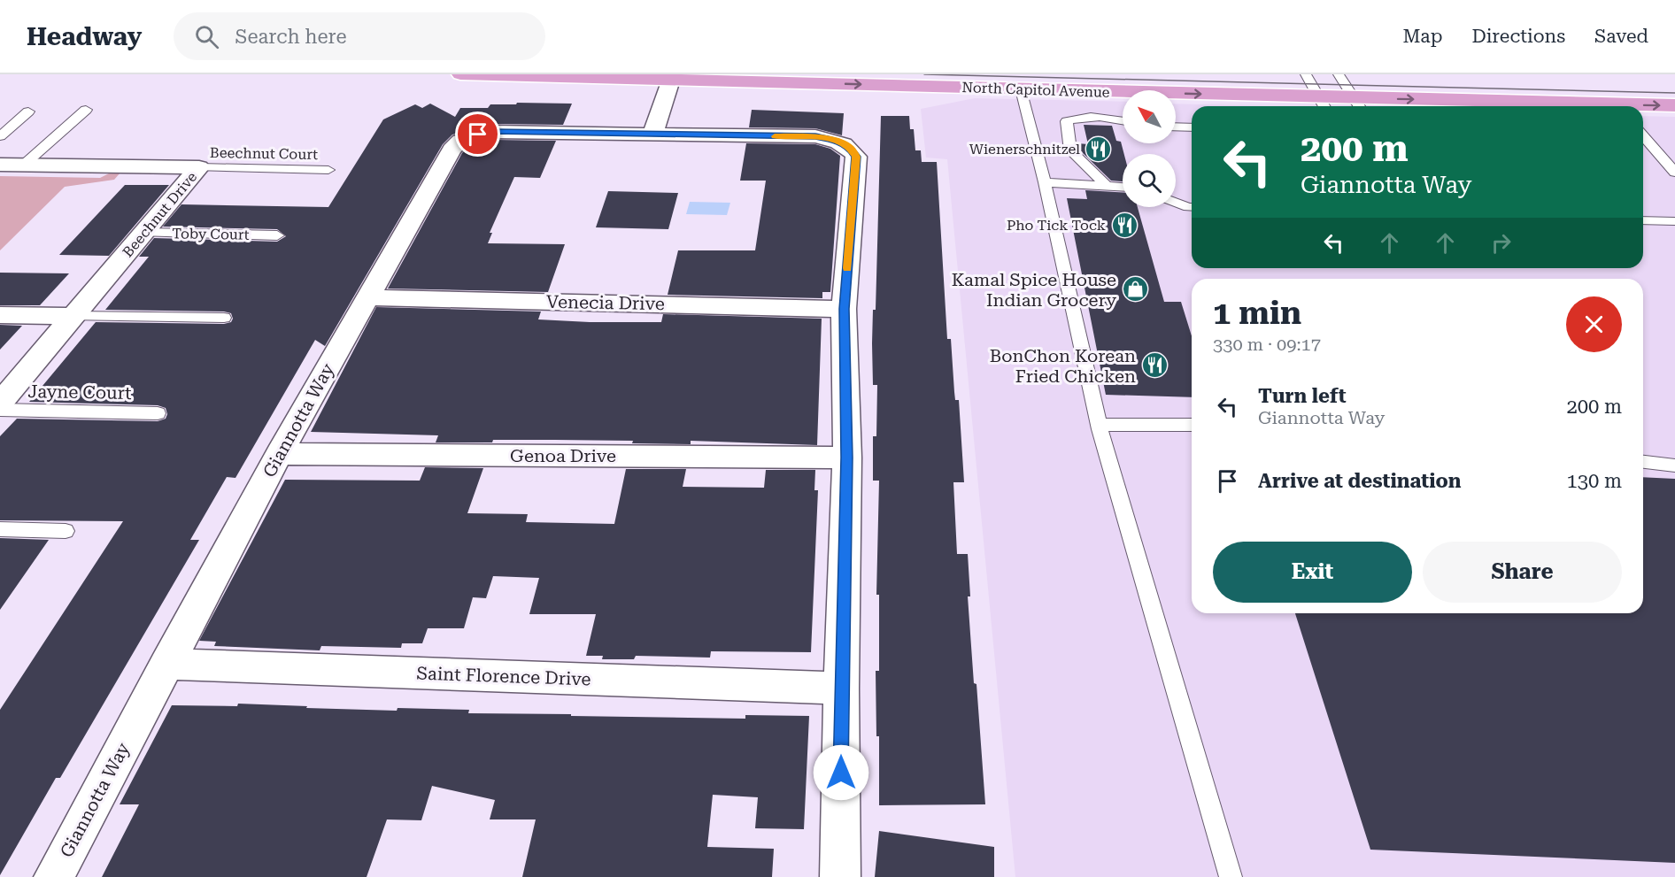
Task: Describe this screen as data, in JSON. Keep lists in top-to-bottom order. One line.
{"streets":{"main road":["North Capitol Avenue"],"street":["Beechnut Drive","Venecia Drive","Giannotta Way","Genoa Drive","Saint Florence Drive"],"lane":["Beechnut Court","Toby Court","Jayne Court"]},"crossings":[["Beechnut Court","Beechnut Drive"],["Beechnut Drive","Toby Court"],["Venecia Drive","Giannotta Way"],["Giannotta Way","Genoa Drive"],["Giannotta Way","Saint Florence Drive"]],"one_way":["North Capitol Avenue"],"places":{"restaurant":["Wienerschnitzel","Pho Tick Tock","BonChon Korean Fried Chicken"],"shop":["Kamal Spice House Indian Grocery"]},"north":"top left","page":{"header":"Headway","search":"Search here","nav":["Map","Directions","Saved"],"turn":["200 m","Giannotta Way"],"heading":["1 min","330 m · 09:17"],"list":[{"name":"Turn left","note":"Giannotta Way","value":"200 m"},{"name":"Arrive at destination","value":"130 m"}],"buttons":["Exit","Share"]}}
